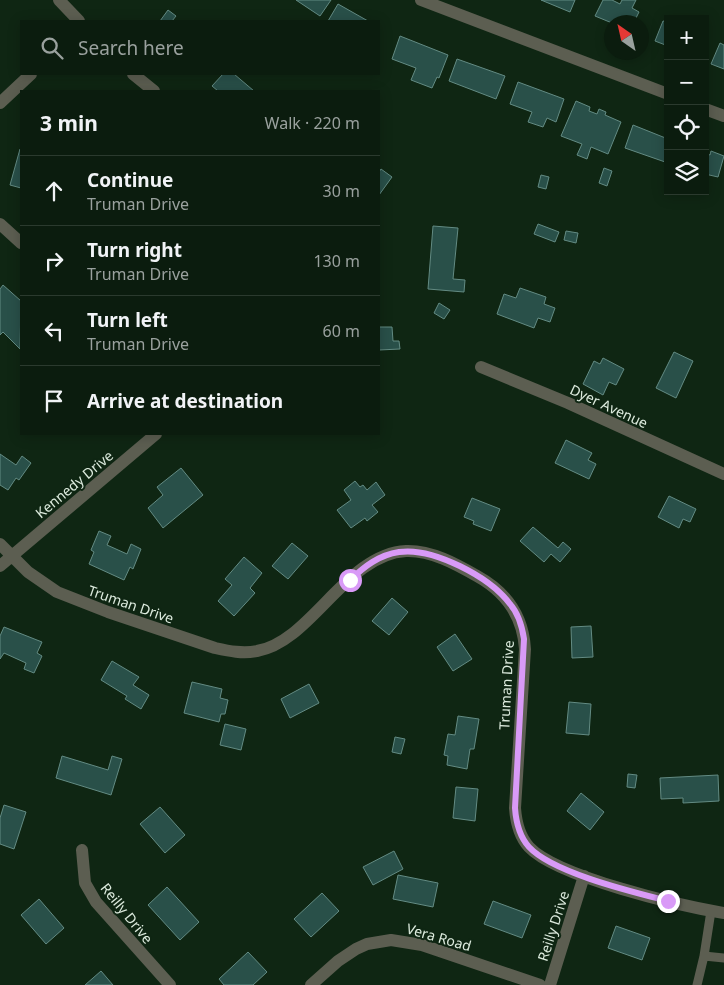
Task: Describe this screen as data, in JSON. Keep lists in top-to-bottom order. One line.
{"streets":{"street":["Dyer Avenue","Kennedy Drive","Truman Drive","Reilly Drive","Vera Road"]},"crossings":[["Kennedy Drive","Truman Drive"],["Truman Drive","Reilly Drive"]],"north":"top left","page":{"map_buttons":["+","−"],"search":"Search here","heading":["3 min","Walk · 220 m"],"list":[["Continue","Truman Drive","30 m"],["Turn right","Truman Drive","130 m"],["Turn left","Truman Drive","60 m"],"Arrive at destination"]}}
